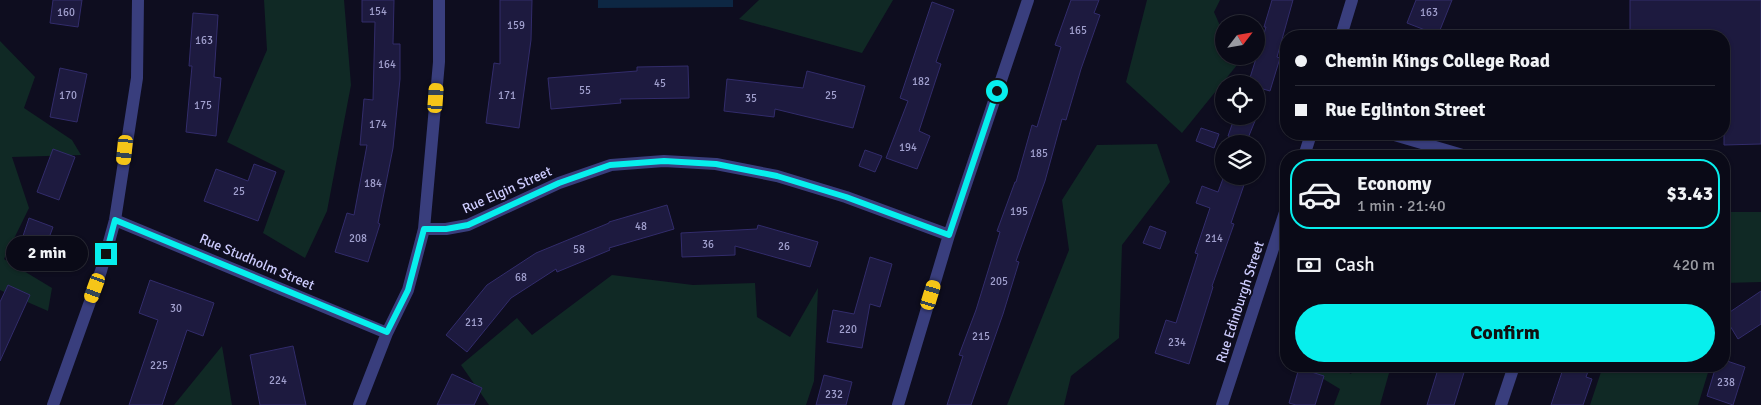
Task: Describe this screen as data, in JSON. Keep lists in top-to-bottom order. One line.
{"streets":{"street":["Rue Elgin Street","Rue Studholm Street","Rue Edinburgh Street"]},"house_numbers":["154","160","163","159","165","163","164","182","45","55","170","171","25","35","175","174","194","185","184","25","195","48","208","214","36","26","58","68","205","30","213","220","215","234","225","224","238","232"],"north":"top right","page":{"banner":["Chemin Kings College Road","Rue Eglinton Street"],"list":[{"name":"Economy","note":"1 min · 21:40","value":"$3.43"}],"bubble":"2 min","pay":["Cash","420 m"],"buttons":"Confirm"}}
